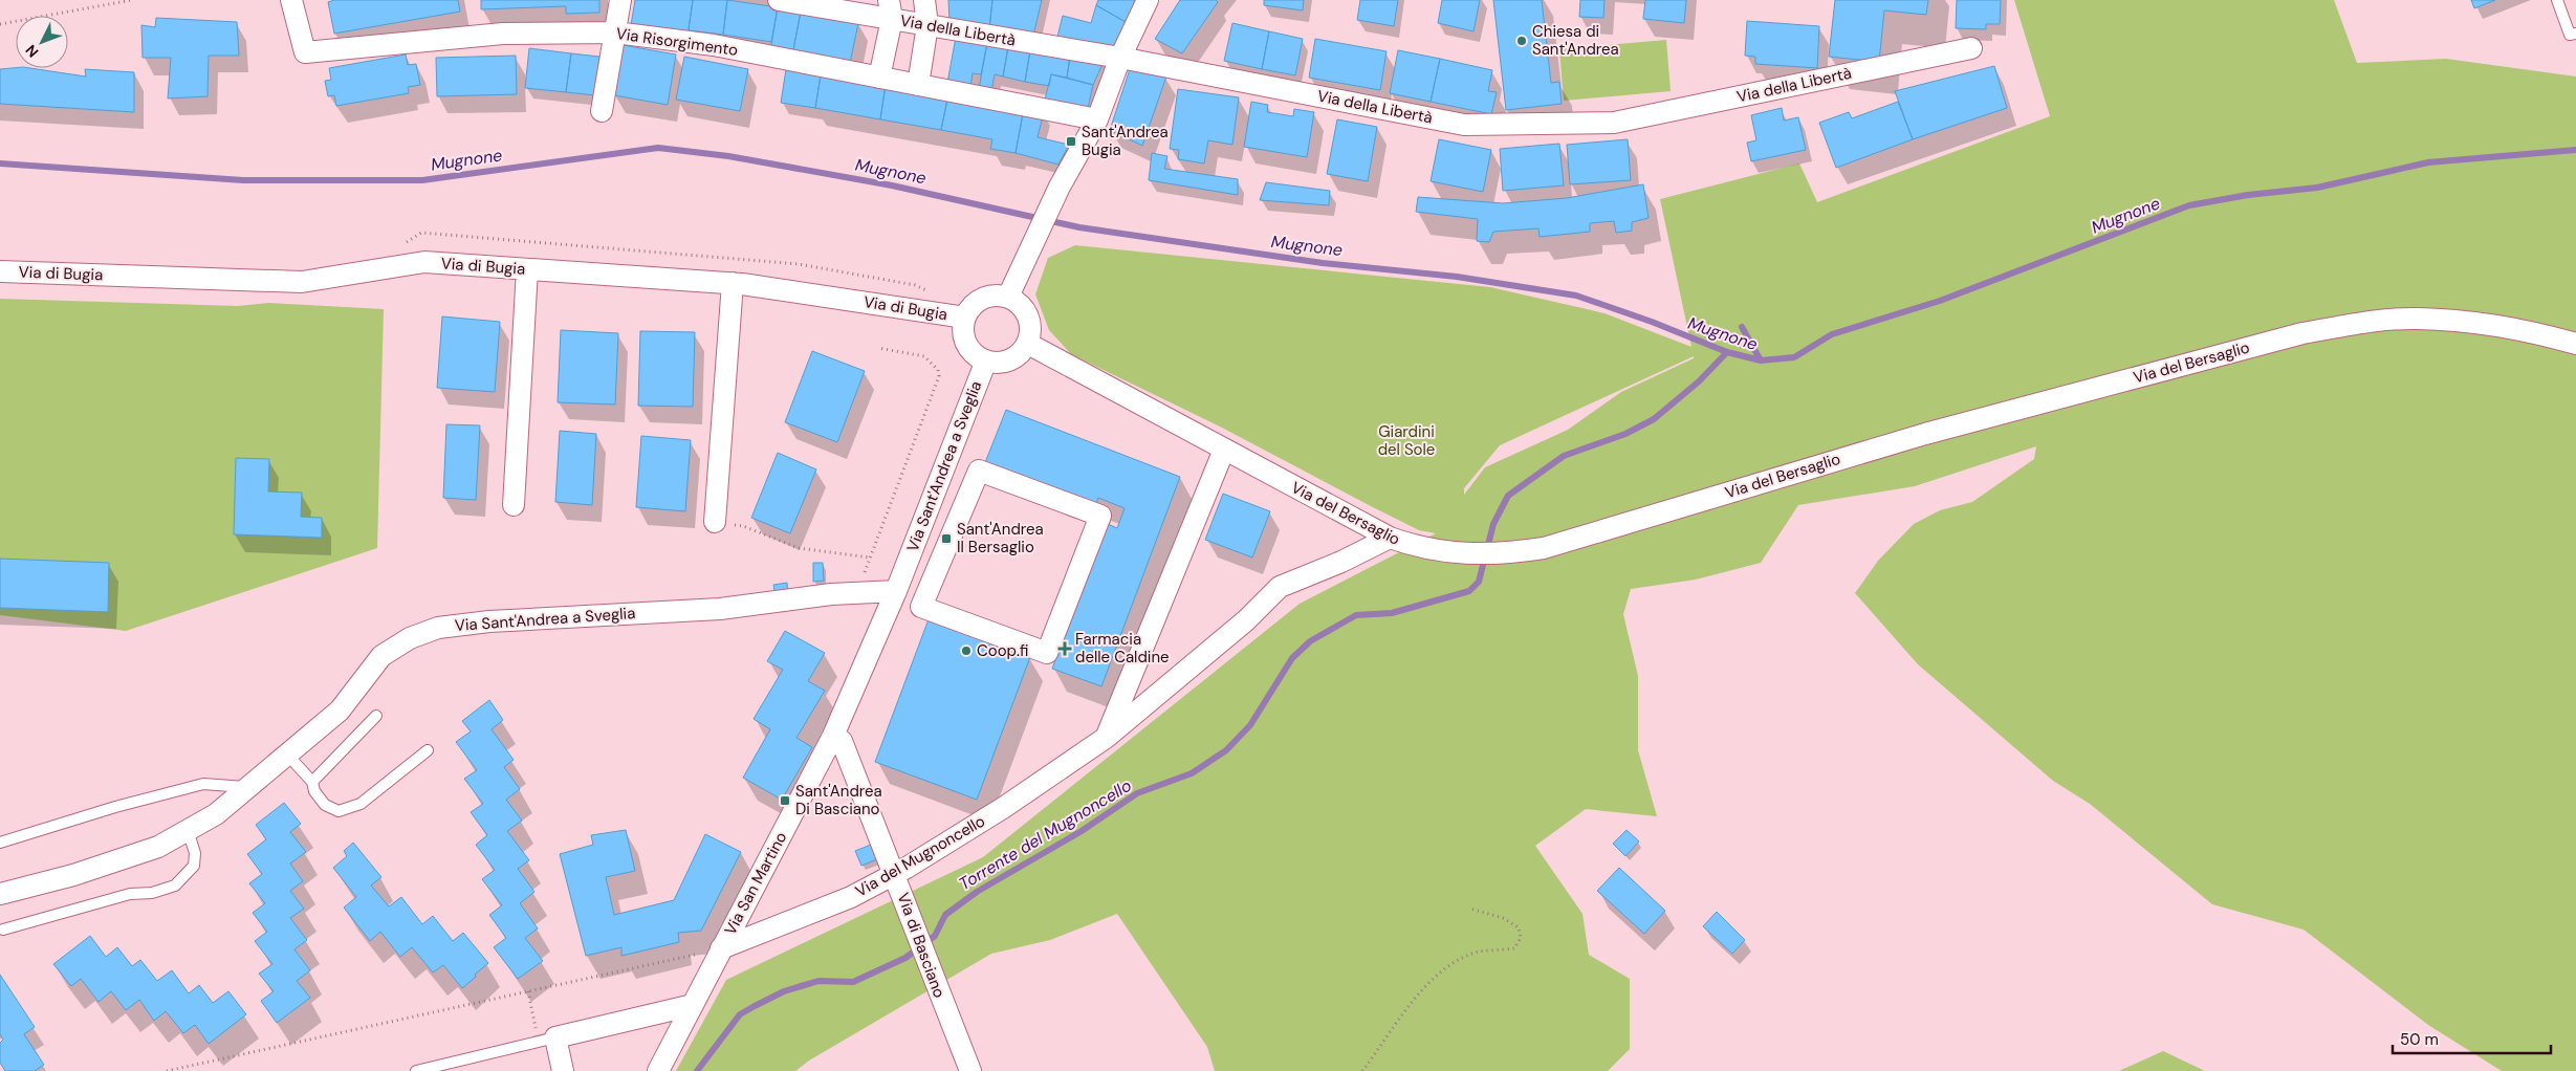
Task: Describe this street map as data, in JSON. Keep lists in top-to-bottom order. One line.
{"streets":{"street":["Via della Libertà","Via Risorgimento","Via di Bugia","Via del Bersaglio","Via Sant'Andrea a Sveglia","Via del Mugnoncello","Via San Martino","Via di Basciano"]},"crossings":[["Via di Bugia","Via del Bersaglio"],["Via di Bugia","Via Sant'Andrea a Sveglia"],["Via del Bersaglio","Via Sant'Andrea a Sveglia"],["Via del Bersaglio","Via del Mugnoncello"],["Via Sant'Andrea a Sveglia","Via San Martino"],["Via del Mugnoncello","Via San Martino"],["Via del Mugnoncello","Via di Basciano"],["Via San Martino","Via di Basciano"]],"water":["Mugnone","Torrente del Mugnoncello"],"parks":["Giardini del Sole"],"places":{"other":["Chiesa di Sant'Andrea","Coop.fi"],"transit":["Sant'Andrea Bugia","Sant'Andrea Il Bersaglio","Sant'Andrea Di Basciano"],"health":["Farmacia delle Caldine"]},"scale_bar":"50 m","north":"bottom left"}
